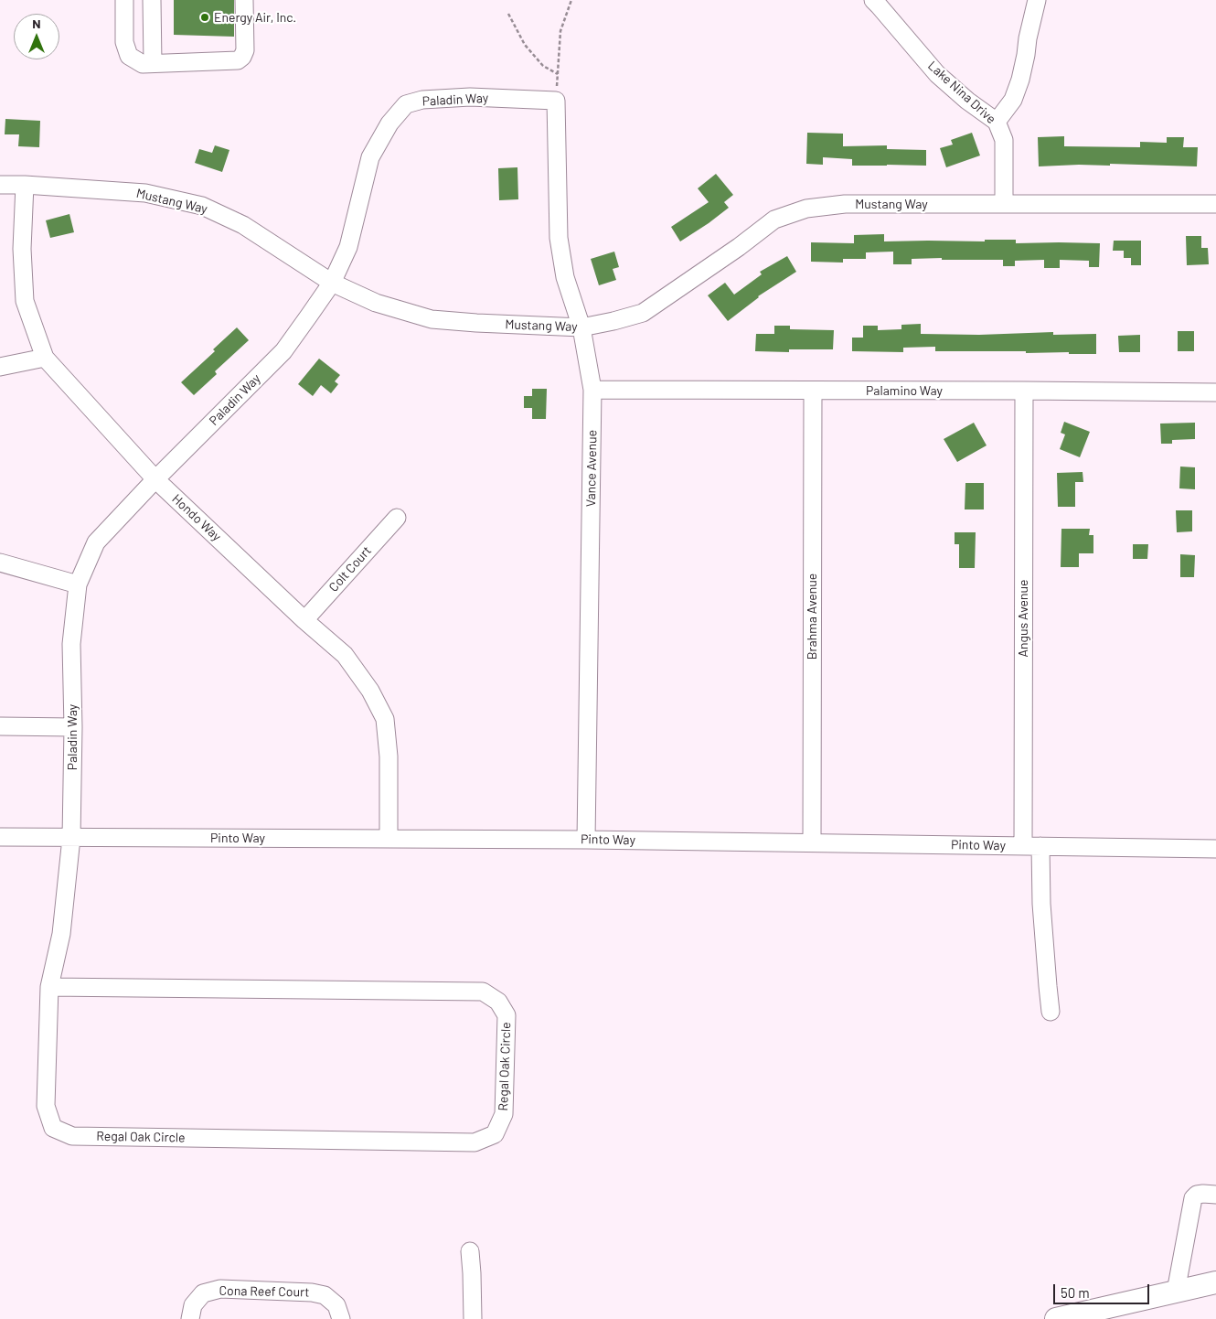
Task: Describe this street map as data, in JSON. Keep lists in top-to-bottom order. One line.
{"streets":{"street":["Lake Nina Drive","Paladin Way","Mustang Way","Palamino Way","Vance Avenue","Hondo Way","Colt Court","Brahma Avenue","Angus Avenue","Pinto Way","Regal Oak Circle","Cona Reef Court"]},"crossings":[["Lake Nina Drive","Mustang Way"],["Paladin Way","Mustang Way"],["Paladin Way","Vance Avenue"],["Paladin Way","Hondo Way"],["Paladin Way","Pinto Way"],["Paladin Way","Regal Oak Circle"],["Mustang Way","Vance Avenue"],["Mustang Way","Hondo Way"],["Palamino Way","Vance Avenue"],["Palamino Way","Brahma Avenue"],["Palamino Way","Angus Avenue"],["Vance Avenue","Pinto Way"],["Hondo Way","Colt Court"],["Hondo Way","Pinto Way"],["Brahma Avenue","Pinto Way"],["Angus Avenue","Pinto Way"],["Pinto Way","Regal Oak Circle"]],"places":["Energy Air, Inc."],"scale_bar":"50 m","north":"top"}
